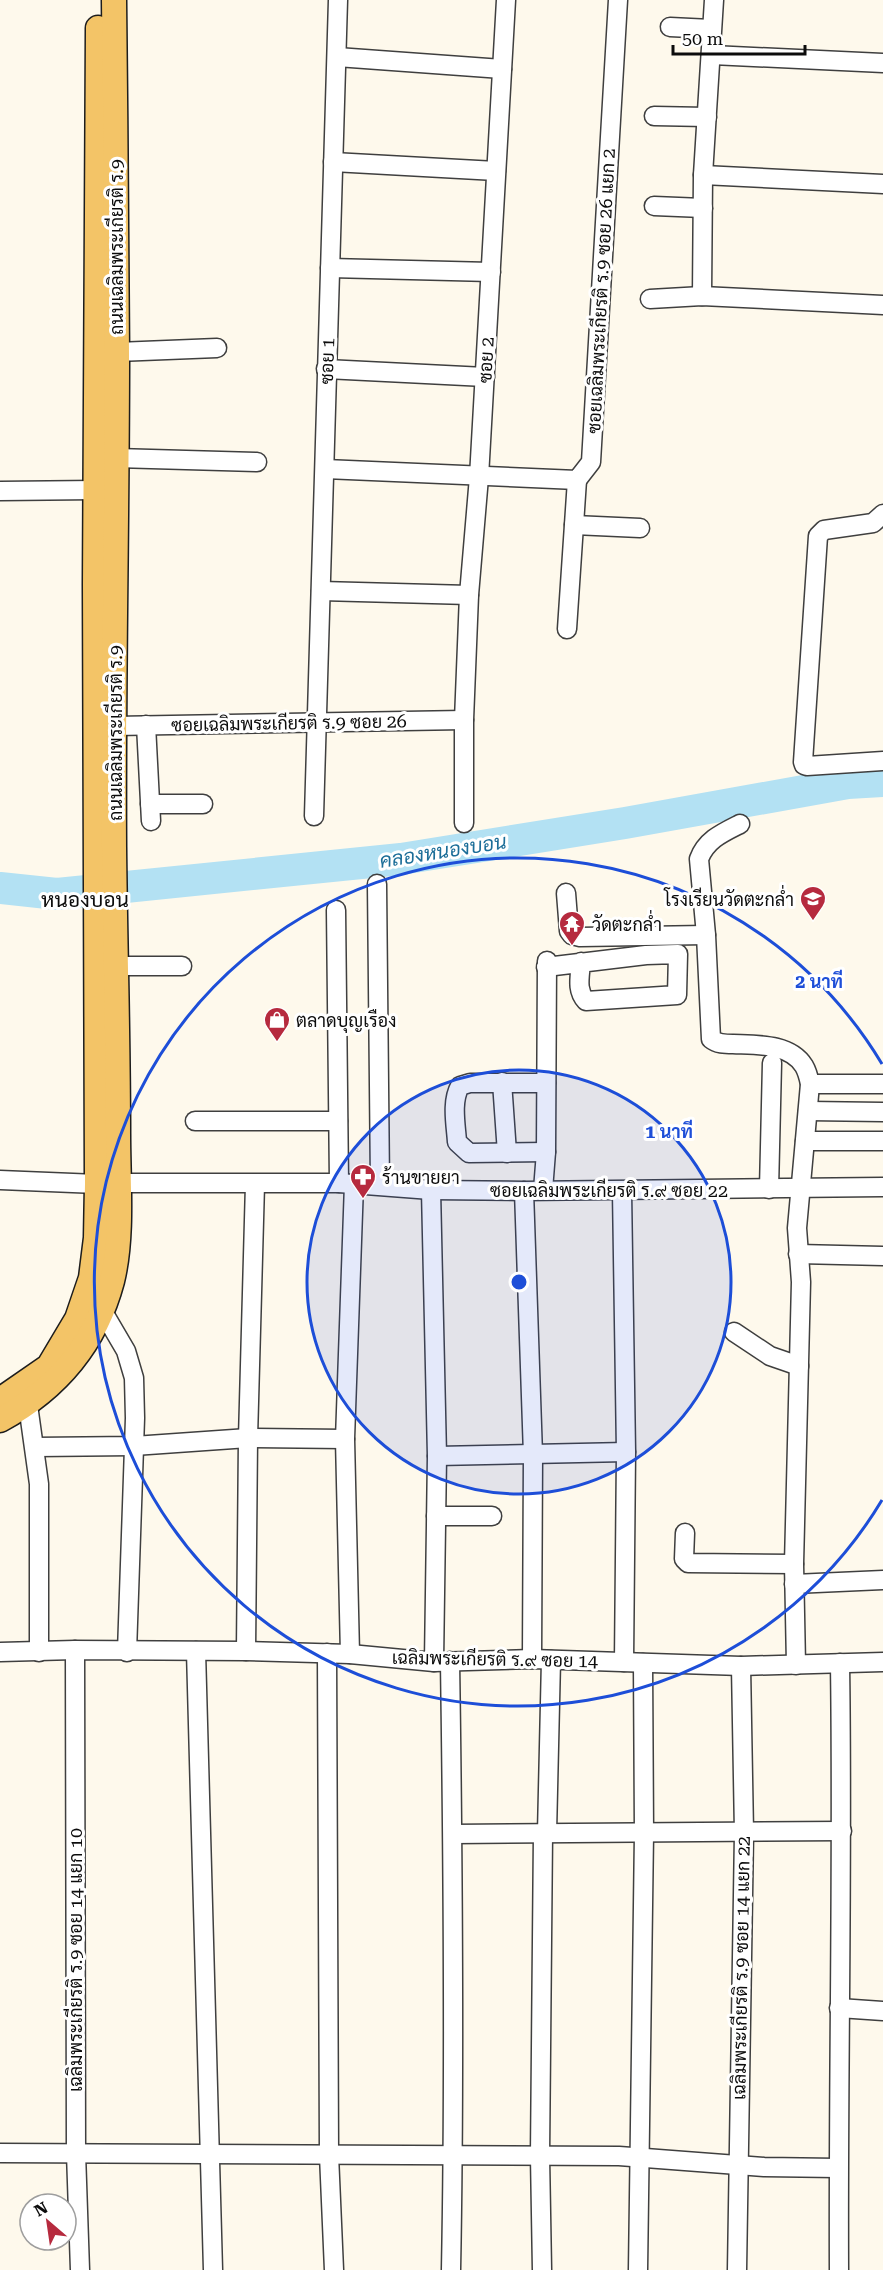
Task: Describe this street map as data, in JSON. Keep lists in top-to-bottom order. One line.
{"streets":{"main road":["ถนนเฉลิมพระเกียรติ ร.9"],"street":["ซอยเฉลิมพระเกียรติ ร.9 ซอย 26 แยก 2","ซอย 2","ซอย 1","ซอยเฉลิมพระเกียรติ ร.9 ซอย 26","ซอยเฉลิมพระเกียรติ ร.๙ ซอย 22","เฉลิมพระเกียรติ ร.๙ ซอย 14","เฉลิมพระเกียรติ ร.9 ซอย 14 แยก 10","เฉลิมพระเกียรติ ร.9 ซอย 14 แยก 22"]},"crossings":[["ถนนเฉลิมพระเกียรติ ร.9","ซอยเฉลิมพระเกียรติ ร.9 ซอย 26"],["ถนนเฉลิมพระเกียรติ ร.9","ซอยเฉลิมพระเกียรติ ร.๙ ซอย 22"],["ซอย 2","ซอยเฉลิมพระเกียรติ ร.9 ซอย 26"],["ซอย 1","ซอยเฉลิมพระเกียรติ ร.9 ซอย 26"],["เฉลิมพระเกียรติ ร.๙ ซอย 14","เฉลิมพระเกียรติ ร.9 ซอย 14 แยก 10"],["เฉลิมพระเกียรติ ร.๙ ซอย 14","เฉลิมพระเกียรติ ร.9 ซอย 14 แยก 22"]],"districts":["หนองบอน"],"water":["คลองหนองบอน"],"places":{"school or university":["โรงเรียนวัดตะกล่ำ"],"temple":["วัดตะกล่ำ"],"shop":["ตลาดบุญเรือง"],"pharmacy":["ร้านขายยา"]},"scale_bar":"50 m","north":"top left","rings":["2 นาที","1 นาที"]}
